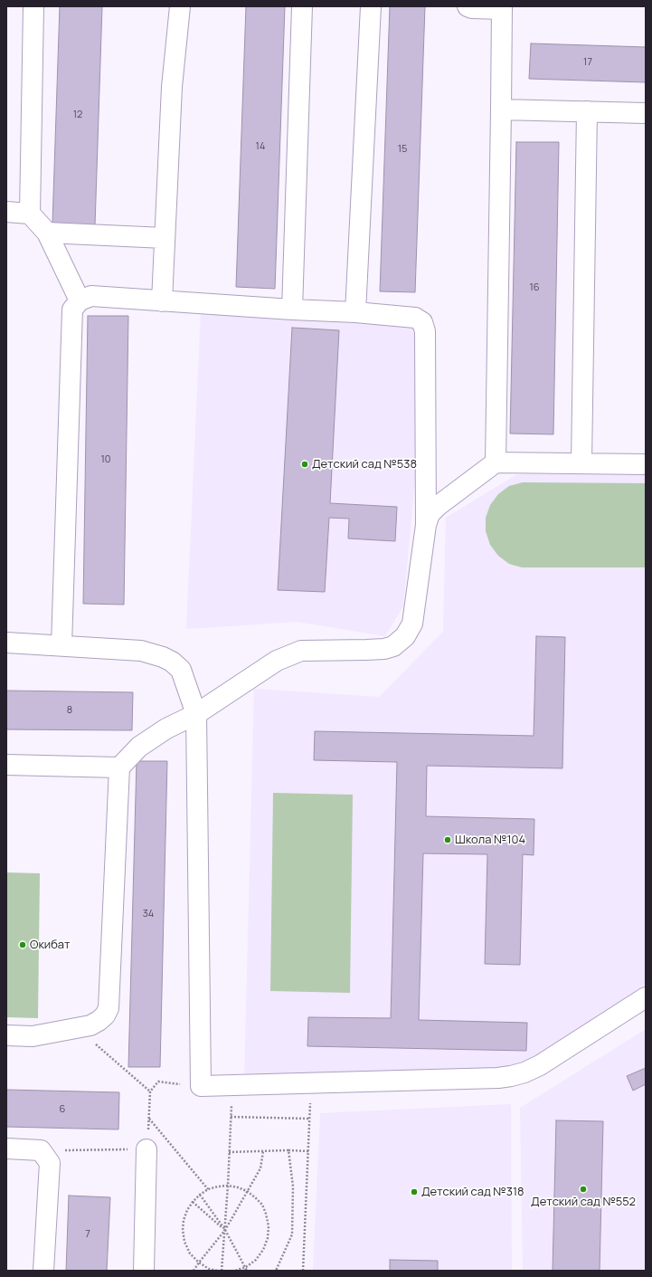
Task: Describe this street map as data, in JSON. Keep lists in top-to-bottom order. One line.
{"places":["Детский сад №538","Школа №104","Окибат","Детский сад №552","Детский сад №318"],"house_numbers":["17","12","14","15","16","10","8","34","6","7"]}
